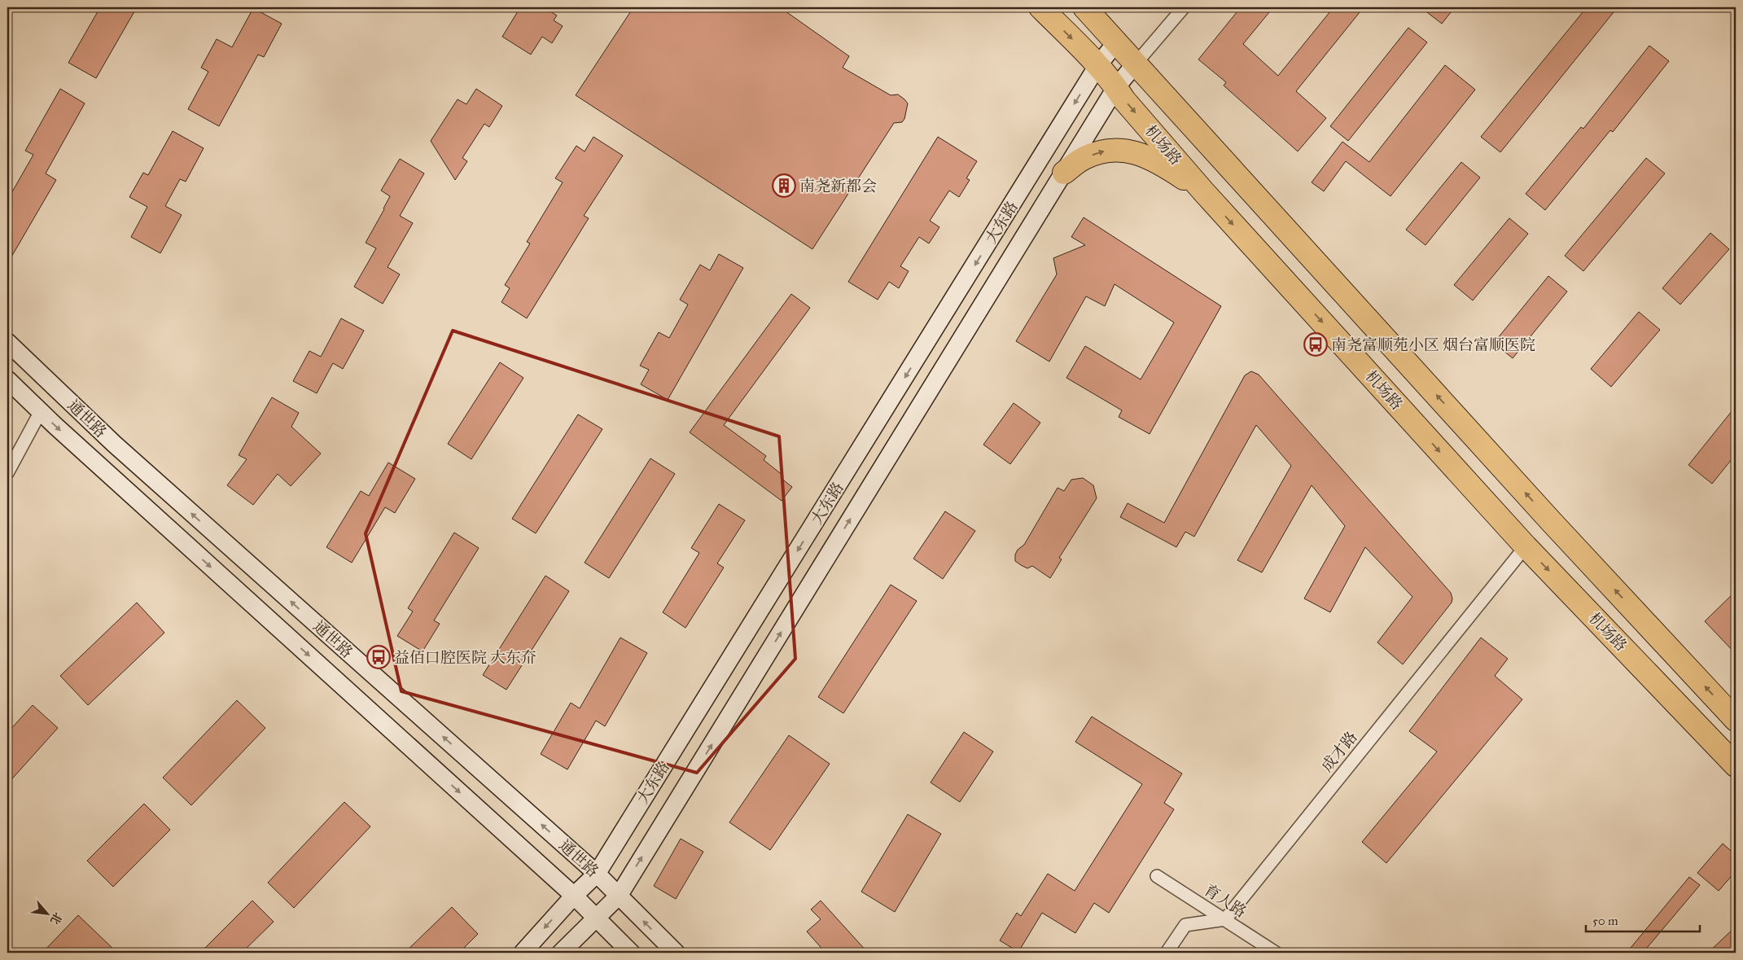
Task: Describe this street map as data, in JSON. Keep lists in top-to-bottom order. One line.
{"streets":{"highway":["机场路"],"street":["大东路","通世路","成才路","育人路"]},"crossings":[["机场路","大东路"],["机场路","成才路"],["大东路","通世路"],["成才路","育人路"]],"places":{"building":["南尧新都会"],"bus stop":["南尧富顺苑小区 烟台富顺医院","益佰口腔医院 大东夼"]},"scale_bar":"50 m","north":"bottom right"}
